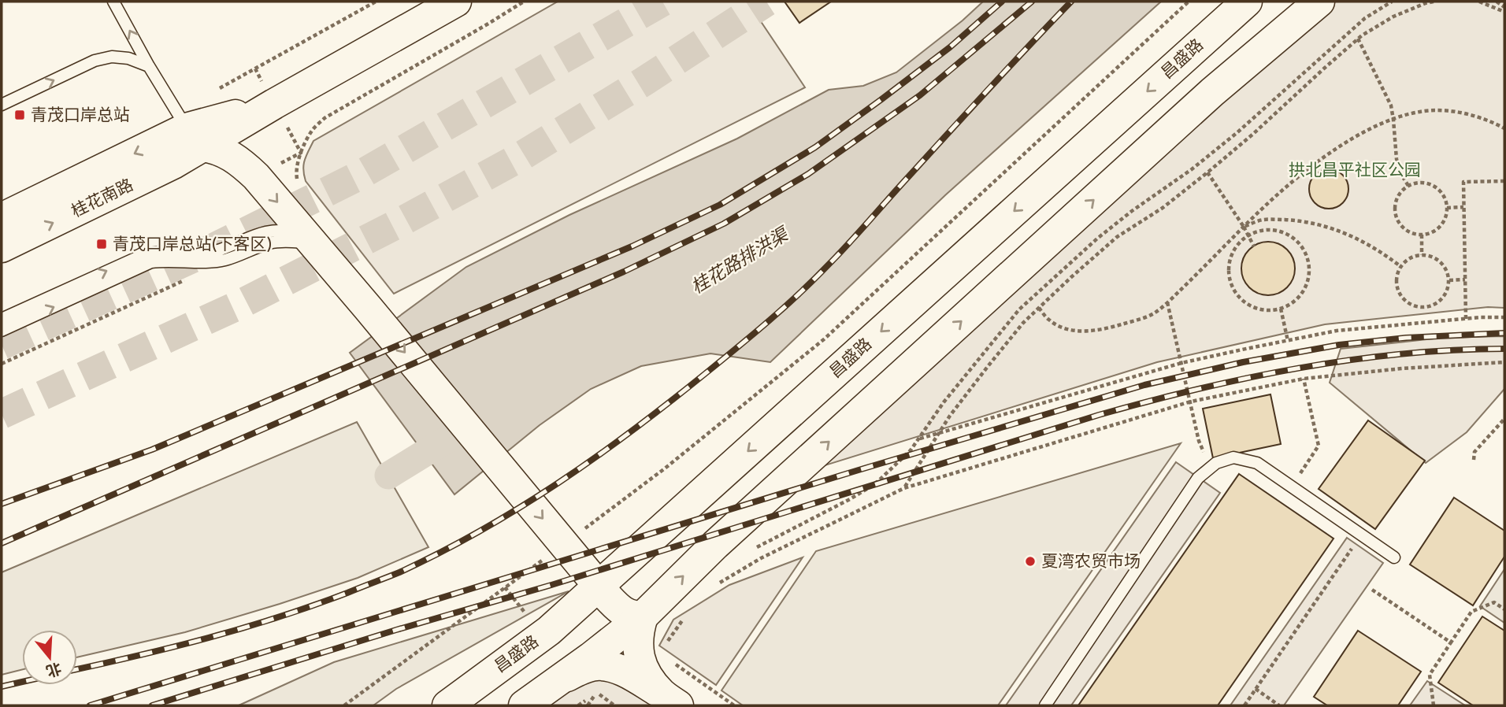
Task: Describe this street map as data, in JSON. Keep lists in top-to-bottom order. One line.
{"streets":{"main road":["昌盛路","桂花南路"]},"water":["桂花路排洪渠"],"parks":["拱北昌平社区公园"],"places":{"transit":["青茂口岸总站","青茂口岸总站(下客区)"],"other":["夏湾农贸市场"]},"north":"bottom"}
